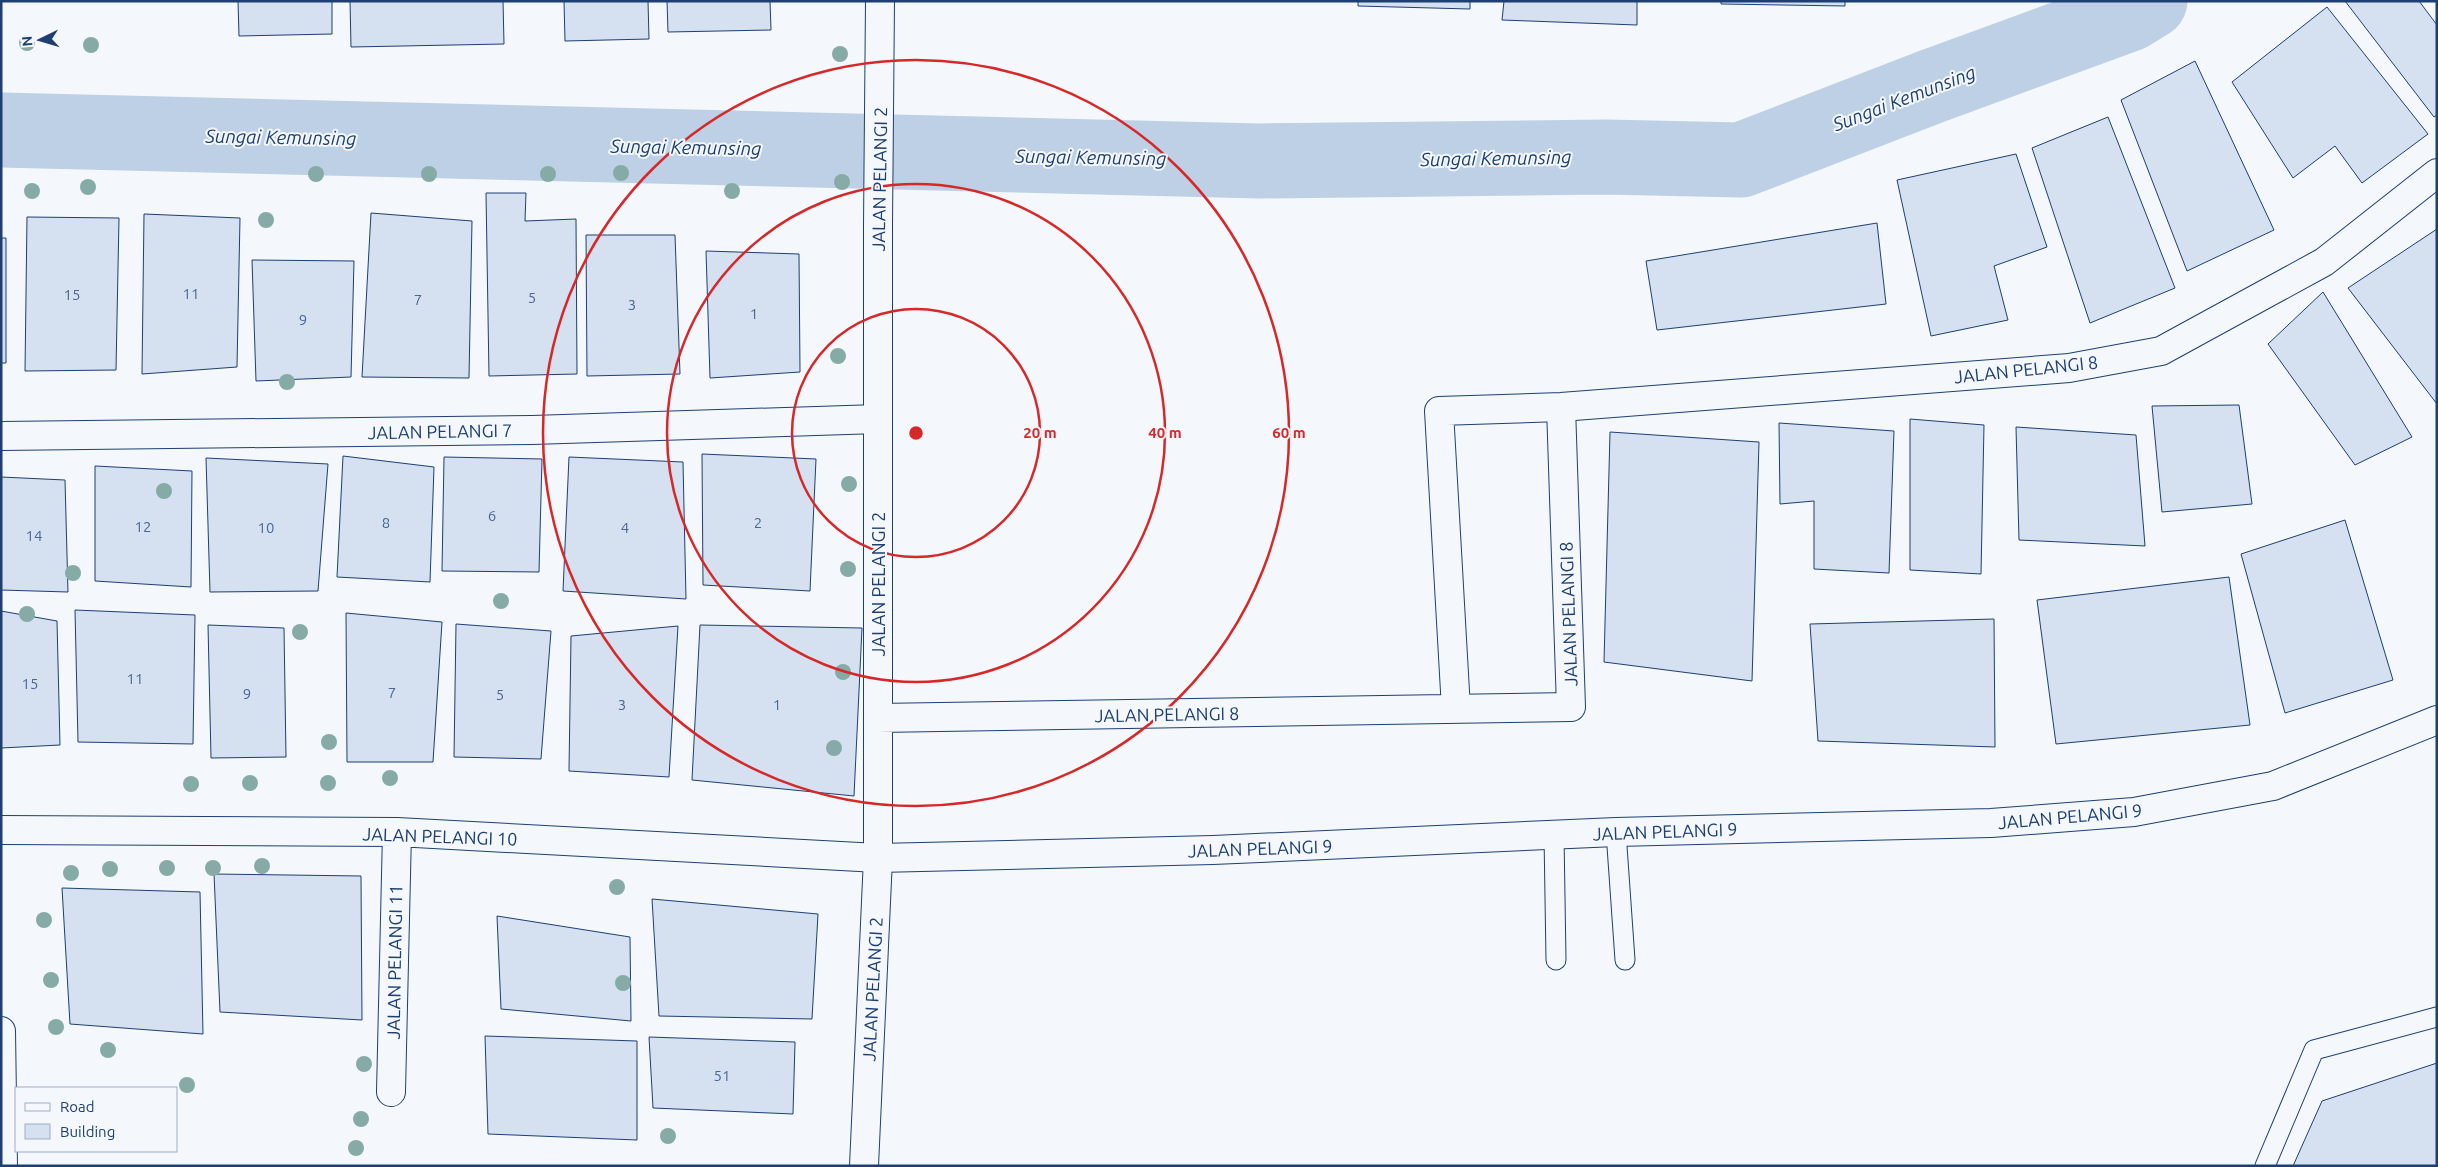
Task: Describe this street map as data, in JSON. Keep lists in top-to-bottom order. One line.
{"streets":{"street":["JALAN PELANGI 2","JALAN PELANGI 8","JALAN PELANGI 7","JALAN PELANGI 9","JALAN PELANGI 10","JALAN PELANGI 11"]},"crossings":[["JALAN PELANGI 2","JALAN PELANGI 8"],["JALAN PELANGI 2","JALAN PELANGI 7"],["JALAN PELANGI 2","JALAN PELANGI 9"],["JALAN PELANGI 2","JALAN PELANGI 10"],["JALAN PELANGI 9","JALAN PELANGI 10"],["JALAN PELANGI 10","JALAN PELANGI 11"]],"water":["Sungai Kemunsing"],"house_numbers":["11","15","5","7","3","1","9","6","8","2","12","10","4","14","11","15","7","9","5","3","1","51"],"legend":["Road","Building"],"north":"left","rings":["20 m","40 m","60 m"]}
